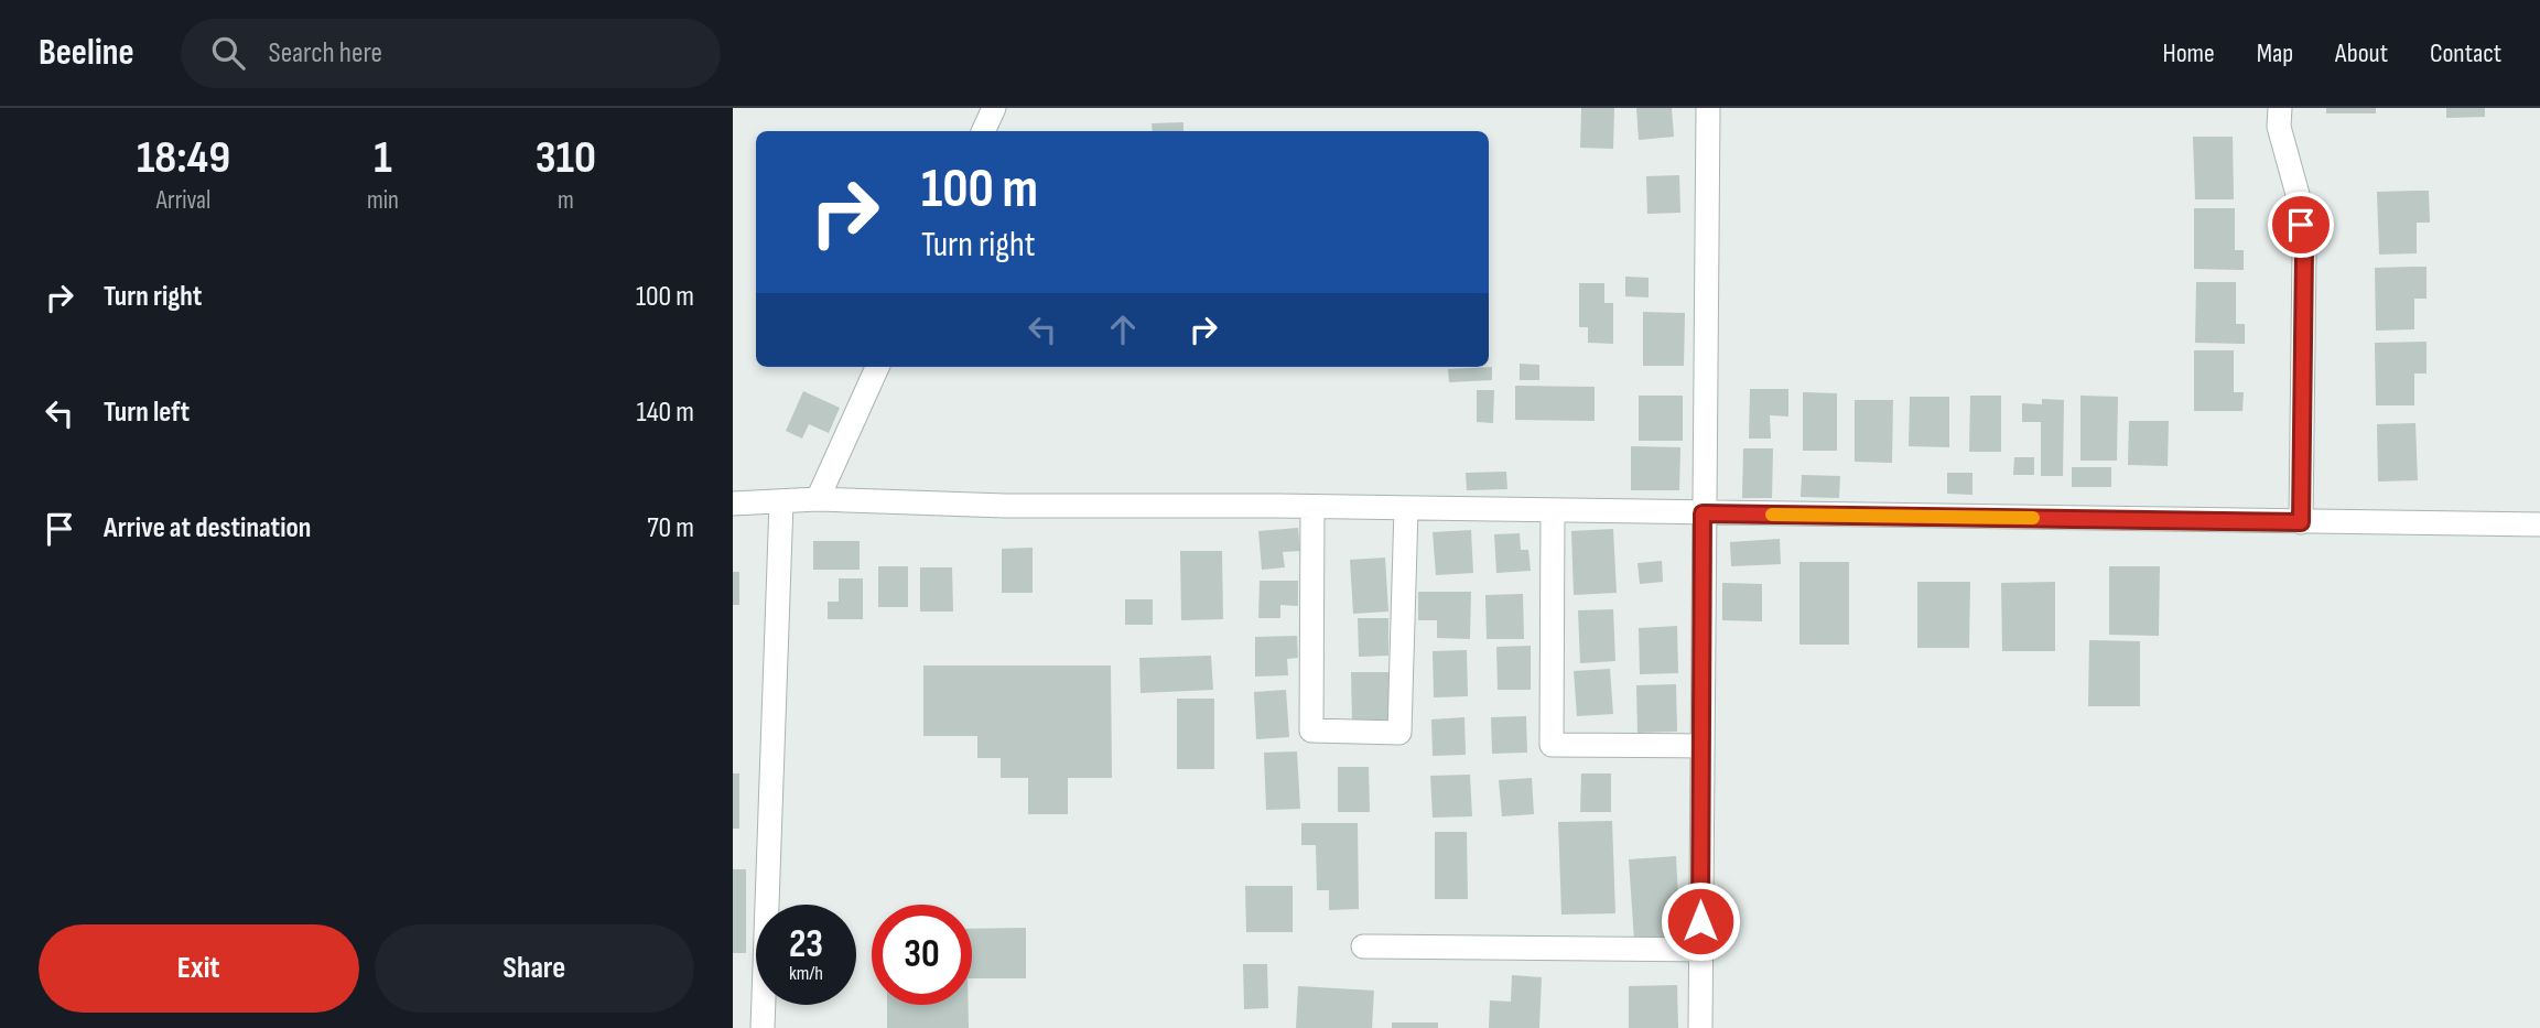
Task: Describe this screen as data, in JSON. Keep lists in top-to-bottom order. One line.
{"page":{"header":"Beeline","search":"Search here","nav":["Home","Map","About","Contact"],"eta":["18:49","Arrival","1","min","310","m"],"turn":["100 m","Turn right"],"list":[{"name":"Turn right","value":"100 m"},{"name":"Turn left","value":"140 m"},{"name":"Arrive at destination","value":"70 m"}],"speed":"23 km/h","limit":"30","buttons":["Exit","Share"]}}
